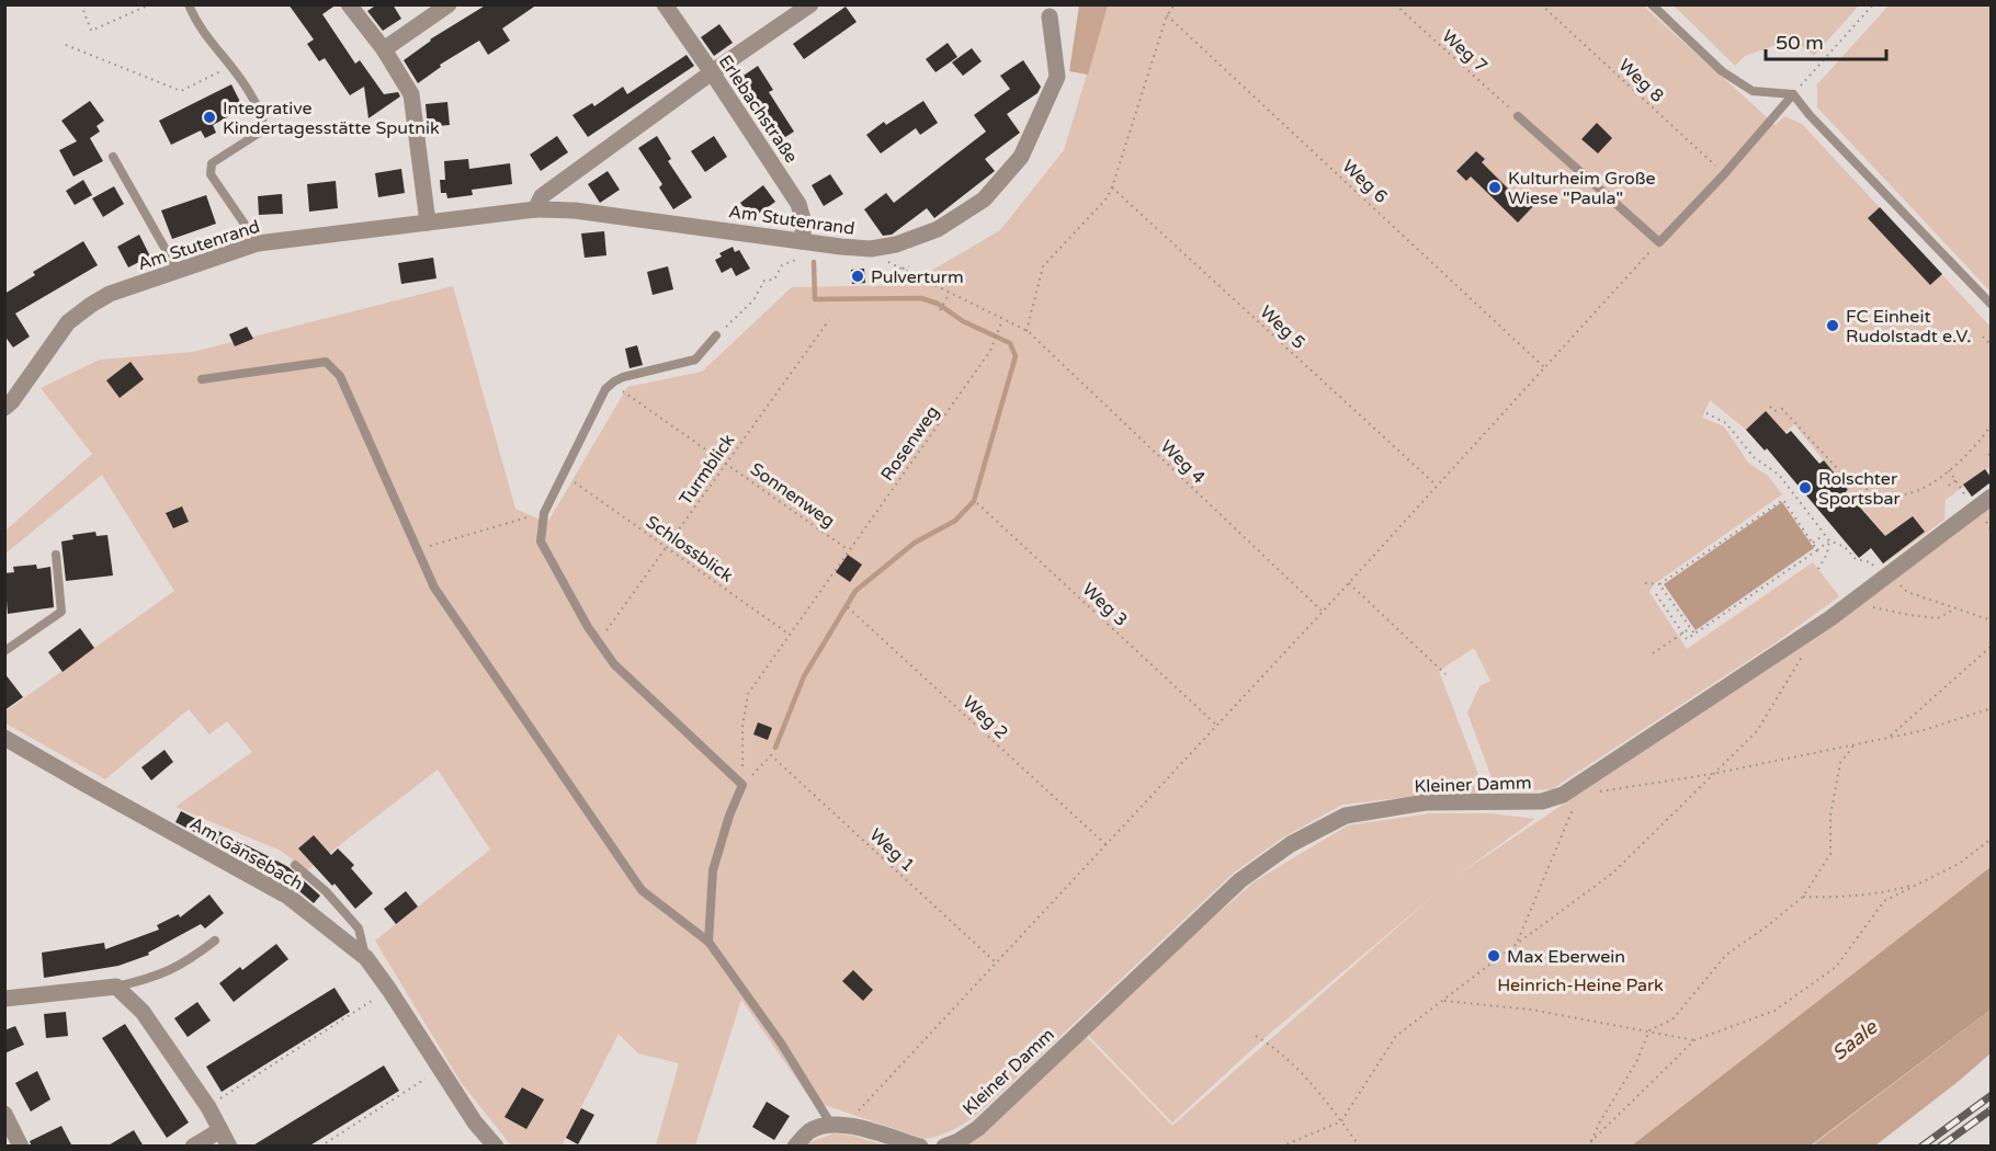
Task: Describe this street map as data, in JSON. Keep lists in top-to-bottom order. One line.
{"streets":{"street":["Erlebachstraße","Am Stutenrand","Kleiner Damm","Am Gänsebach"],"path":["Weg 7","Weg 8","Weg 6","Weg 5","Rosenweg","Weg 4","Turmblick","Sonnenweg","Schlossblick","Weg 3","Weg 2","Weg 1"]},"crossings":[["Erlebachstraße","Am Stutenrand"],["Rosenweg","Weg 4"],["Rosenweg","Sonnenweg"],["Rosenweg","Schlossblick"],["Turmblick","Sonnenweg"],["Turmblick","Schlossblick"]],"water":["Saale"],"parks":["Heinrich-Heine Park"],"places":["Integrative Kindertagesstätte Sputnik","Kulturheim Große Wiese \"Paula\"","Pulverturm","FC Einheit Rudolstadt e.V.","Rolschter Sportsbar","Max Eberwein"],"scale_bar":"50 m"}
